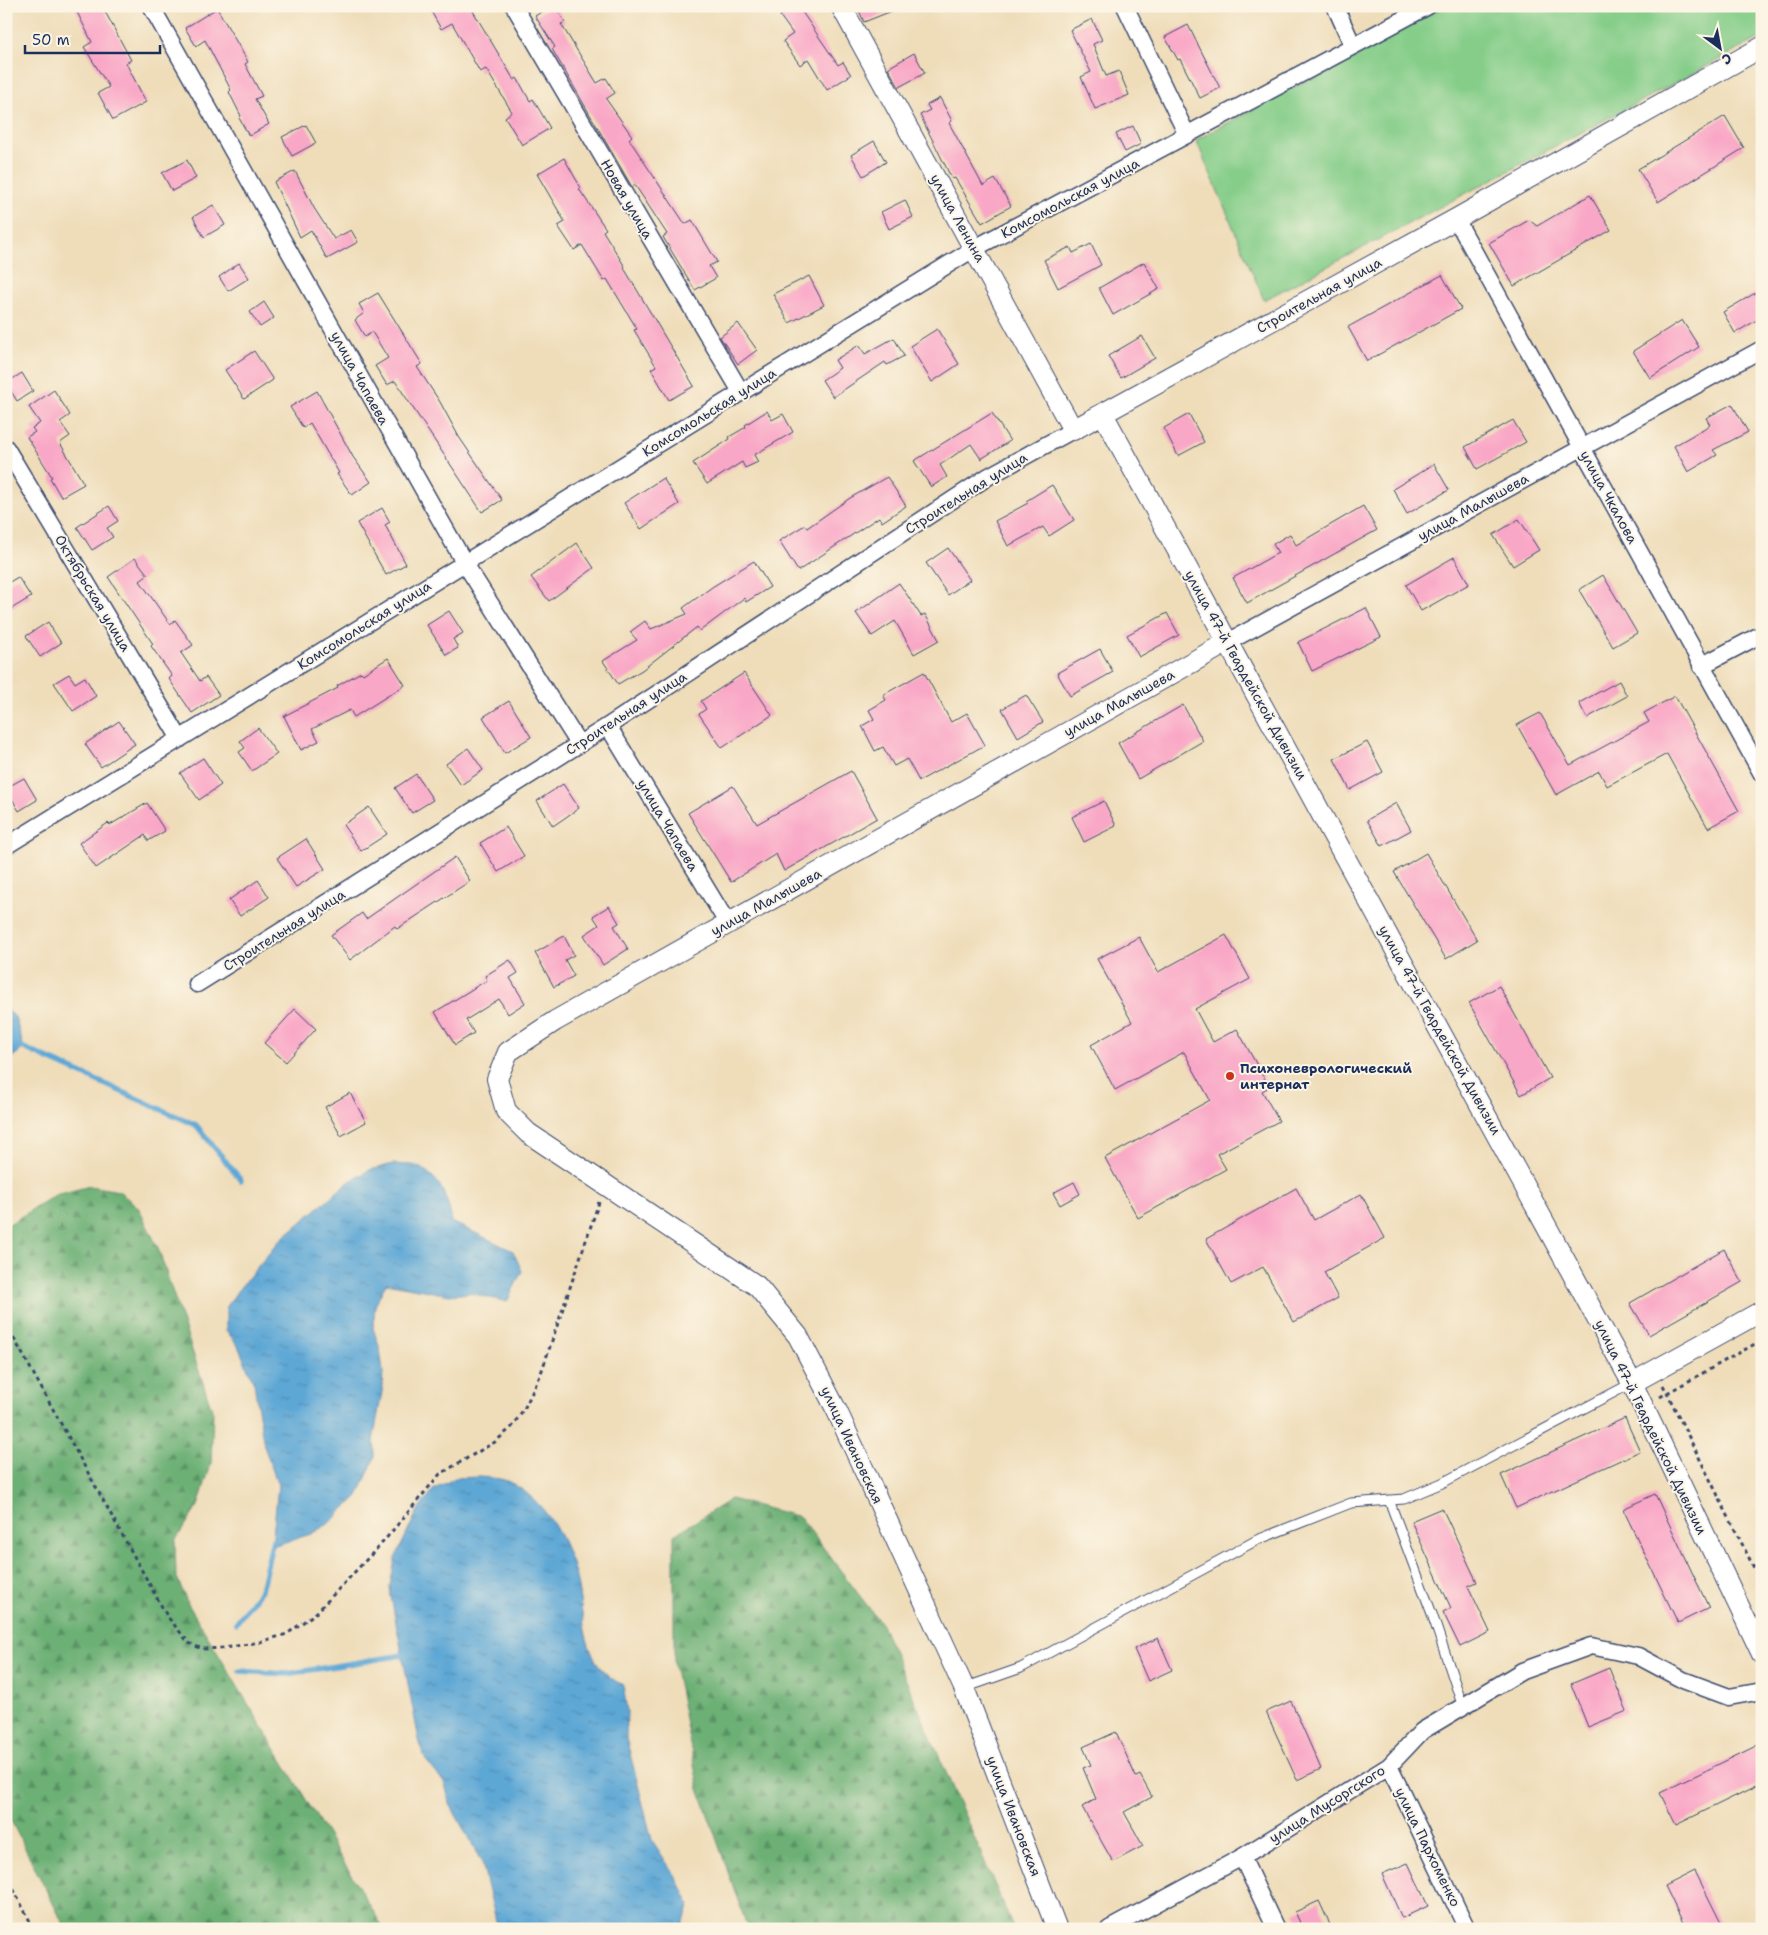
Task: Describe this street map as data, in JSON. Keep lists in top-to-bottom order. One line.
{"streets":{"street":["Комсомольская улица","Новая улица","улица Ленина","Строительная улица","улица Чапаева","улица Чкалова","улица Малышева","Октябрьская улица","улица 47-й Гвардейской Дивизии","улица Ивановская","улица Мусоргского","улица Пархоменко"]},"crossings":[["Комсомольская улица","Новая улица"],["Комсомольская улица","улица Ленина"],["Комсомольская улица","улица Чапаева"],["Комсомольская улица","Октябрьская улица"],["улица Ленина","Строительная улица"],["Строительная улица","улица Чапаева"],["Строительная улица","улица Чкалова"],["Строительная улица","улица 47-й Гвардейской Дивизии"],["улица Чапаева","улица Малышева"],["улица Чкалова","улица Малышева"],["улица Малышева","улица 47-й Гвардейской Дивизии"],["улица Малышева","улица Ивановская"],["улица Мусоргского","улица Пархоменко"]],"places":["Психоневрологический интернат"],"scale_bar":"50 m","north":"bottom right"}
